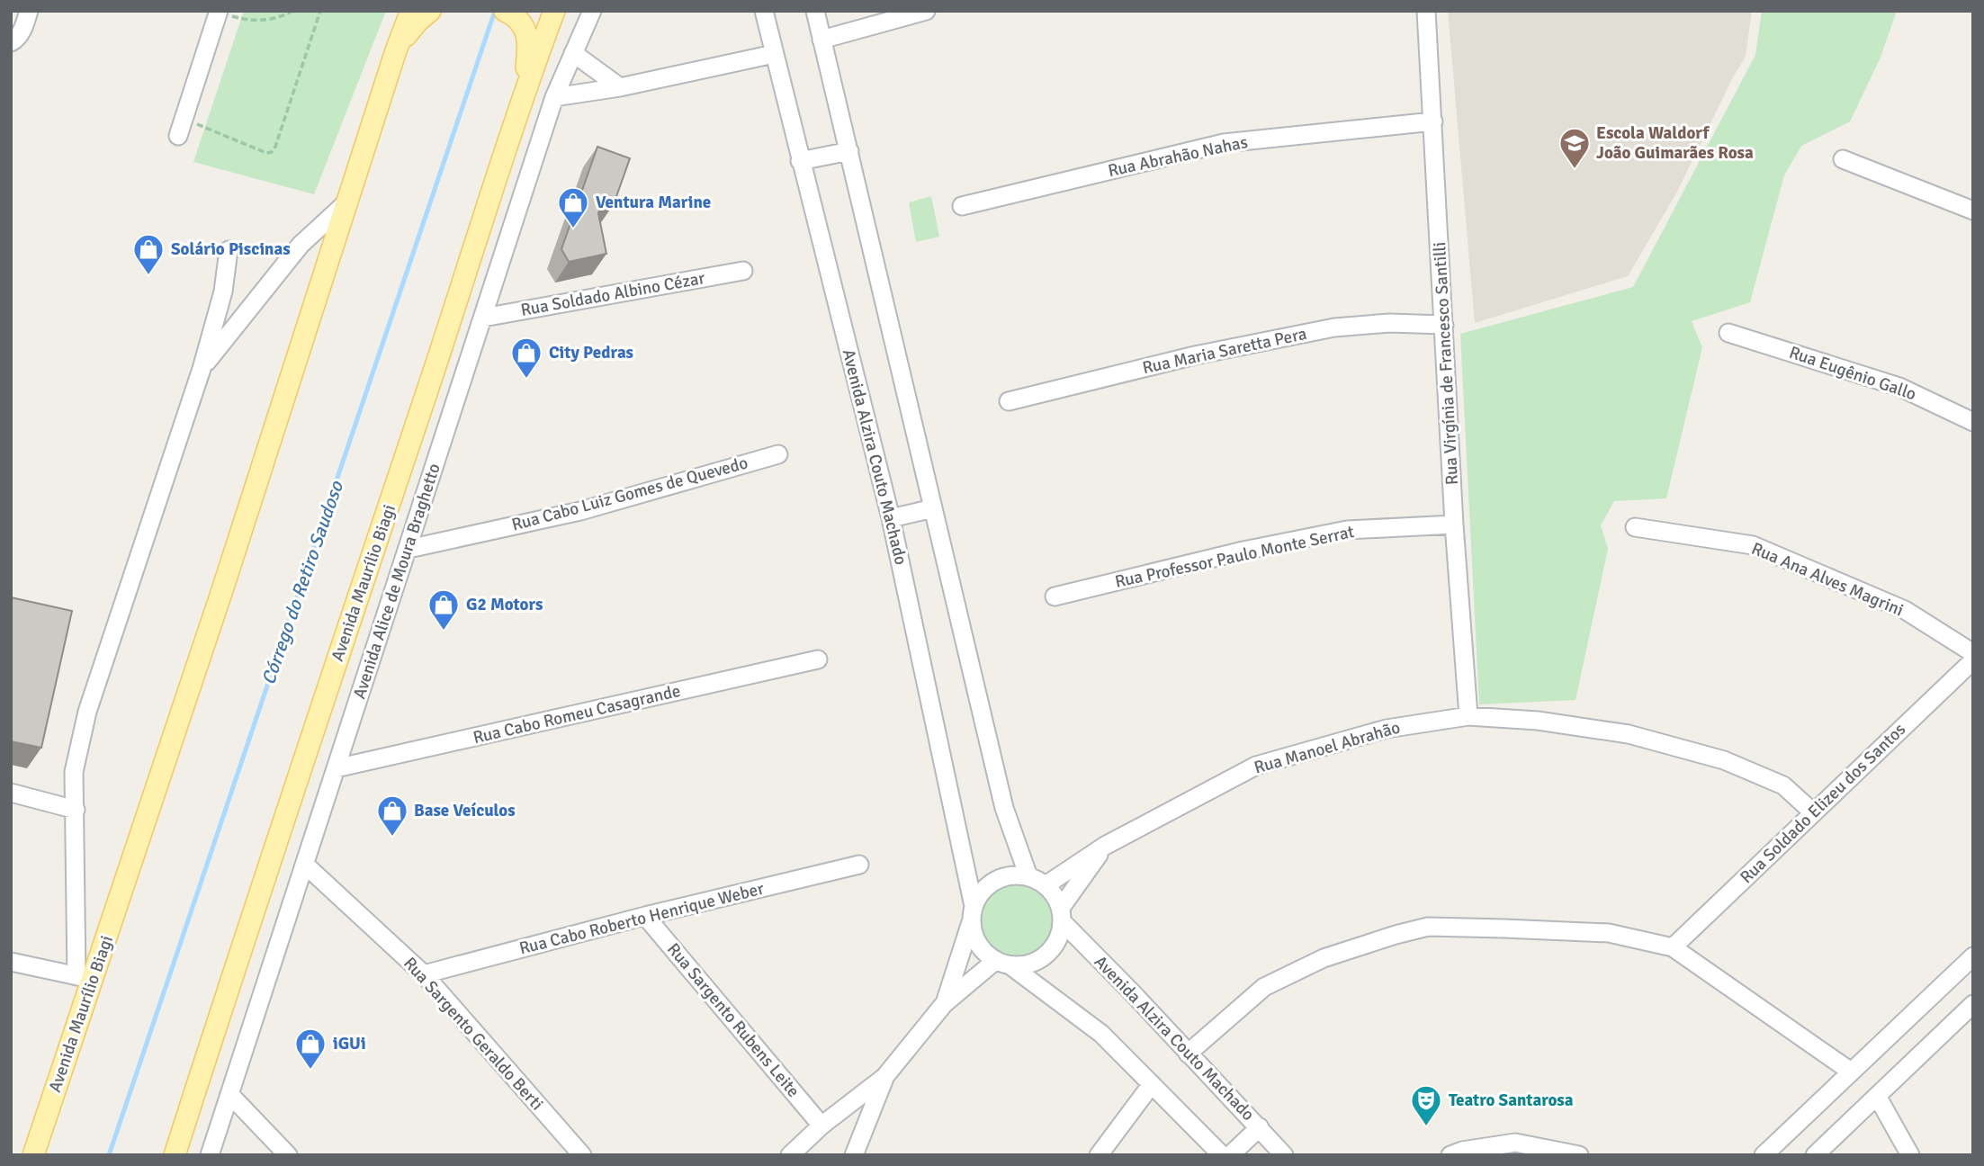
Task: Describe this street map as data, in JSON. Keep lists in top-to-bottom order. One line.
{"streets":{"main road":["Avenida Maurílio Biagi"],"street":["Rua Abrahão Nahas","Rua Soldado Albino Cézar","Rua Maria Saretta Pera","Rua Virgínia de Francesco Santilli","Rua Eugênio Gallo","Avenida Alzira Couto Machado","Rua Cabo Luiz Gomes de Quevedo","Rua Professor Paulo Monte Serrat","Rua Ana Alves Magrini","Avenida Alice de Moura Braghetto","Rua Cabo Romeu Casagrande","Rua Manoel Abrahão","Rua Soldado Elizeu dos Santos","Rua Cabo Roberto Henrique Weber","Rua Sargento Rubens Leite","Rua Sargento Geraldo Berti"]},"crossings":[["Rua Abrahão Nahas","Rua Virgínia de Francesco Santilli"],["Rua Soldado Albino Cézar","Avenida Alice de Moura Braghetto"],["Rua Maria Saretta Pera","Rua Virgínia de Francesco Santilli"],["Rua Virgínia de Francesco Santilli","Rua Professor Paulo Monte Serrat"],["Rua Virgínia de Francesco Santilli","Rua Manoel Abrahão"],["Avenida Alzira Couto Machado","Rua Manoel Abrahão"],["Rua Cabo Luiz Gomes de Quevedo","Avenida Alice de Moura Braghetto"],["Avenida Alice de Moura Braghetto","Rua Cabo Romeu Casagrande"],["Avenida Alice de Moura Braghetto","Rua Sargento Geraldo Berti"],["Rua Manoel Abrahão","Rua Soldado Elizeu dos Santos"],["Rua Cabo Roberto Henrique Weber","Rua Sargento Rubens Leite"],["Rua Cabo Roberto Henrique Weber","Rua Sargento Geraldo Berti"]],"water":["Córrego do Retiro Saudoso"],"places":{"school or university":["Escola Waldorf João Guimarães Rosa"],"shop":["Ventura Marine","Solário Piscinas","City Pedras","G2 Motors","Base Veículos","iGUi"],"theatre":["Teatro Santarosa"]}}
